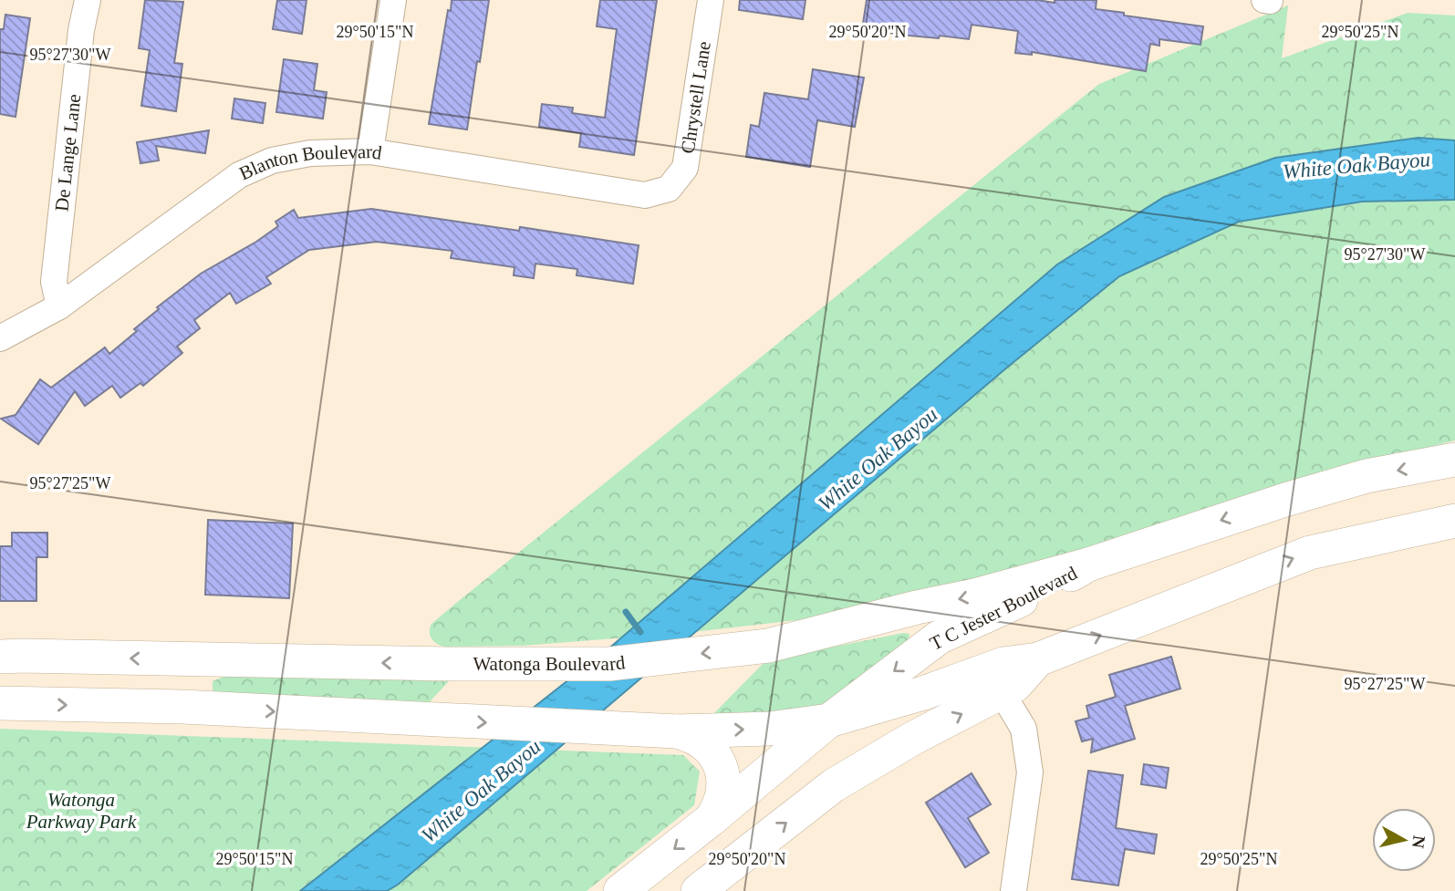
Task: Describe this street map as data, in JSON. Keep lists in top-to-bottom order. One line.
{"streets":{"main road":["T C Jester Boulevard","Watonga Boulevard"],"street":["Chrystell Lane","De Lange Lane","Blanton Boulevard"]},"crossings":[["Chrystell Lane","Blanton Boulevard"],["De Lange Lane","Blanton Boulevard"],["T C Jester Boulevard","Watonga Boulevard"]],"water":["White Oak Bayou"],"parks":["Watonga Parkway Park"],"north":"right","coordinates":["29°50'15\"N","29°50'20\"N","29°50'25\"N","95°27'30\"W","95°27'25\"W"]}
